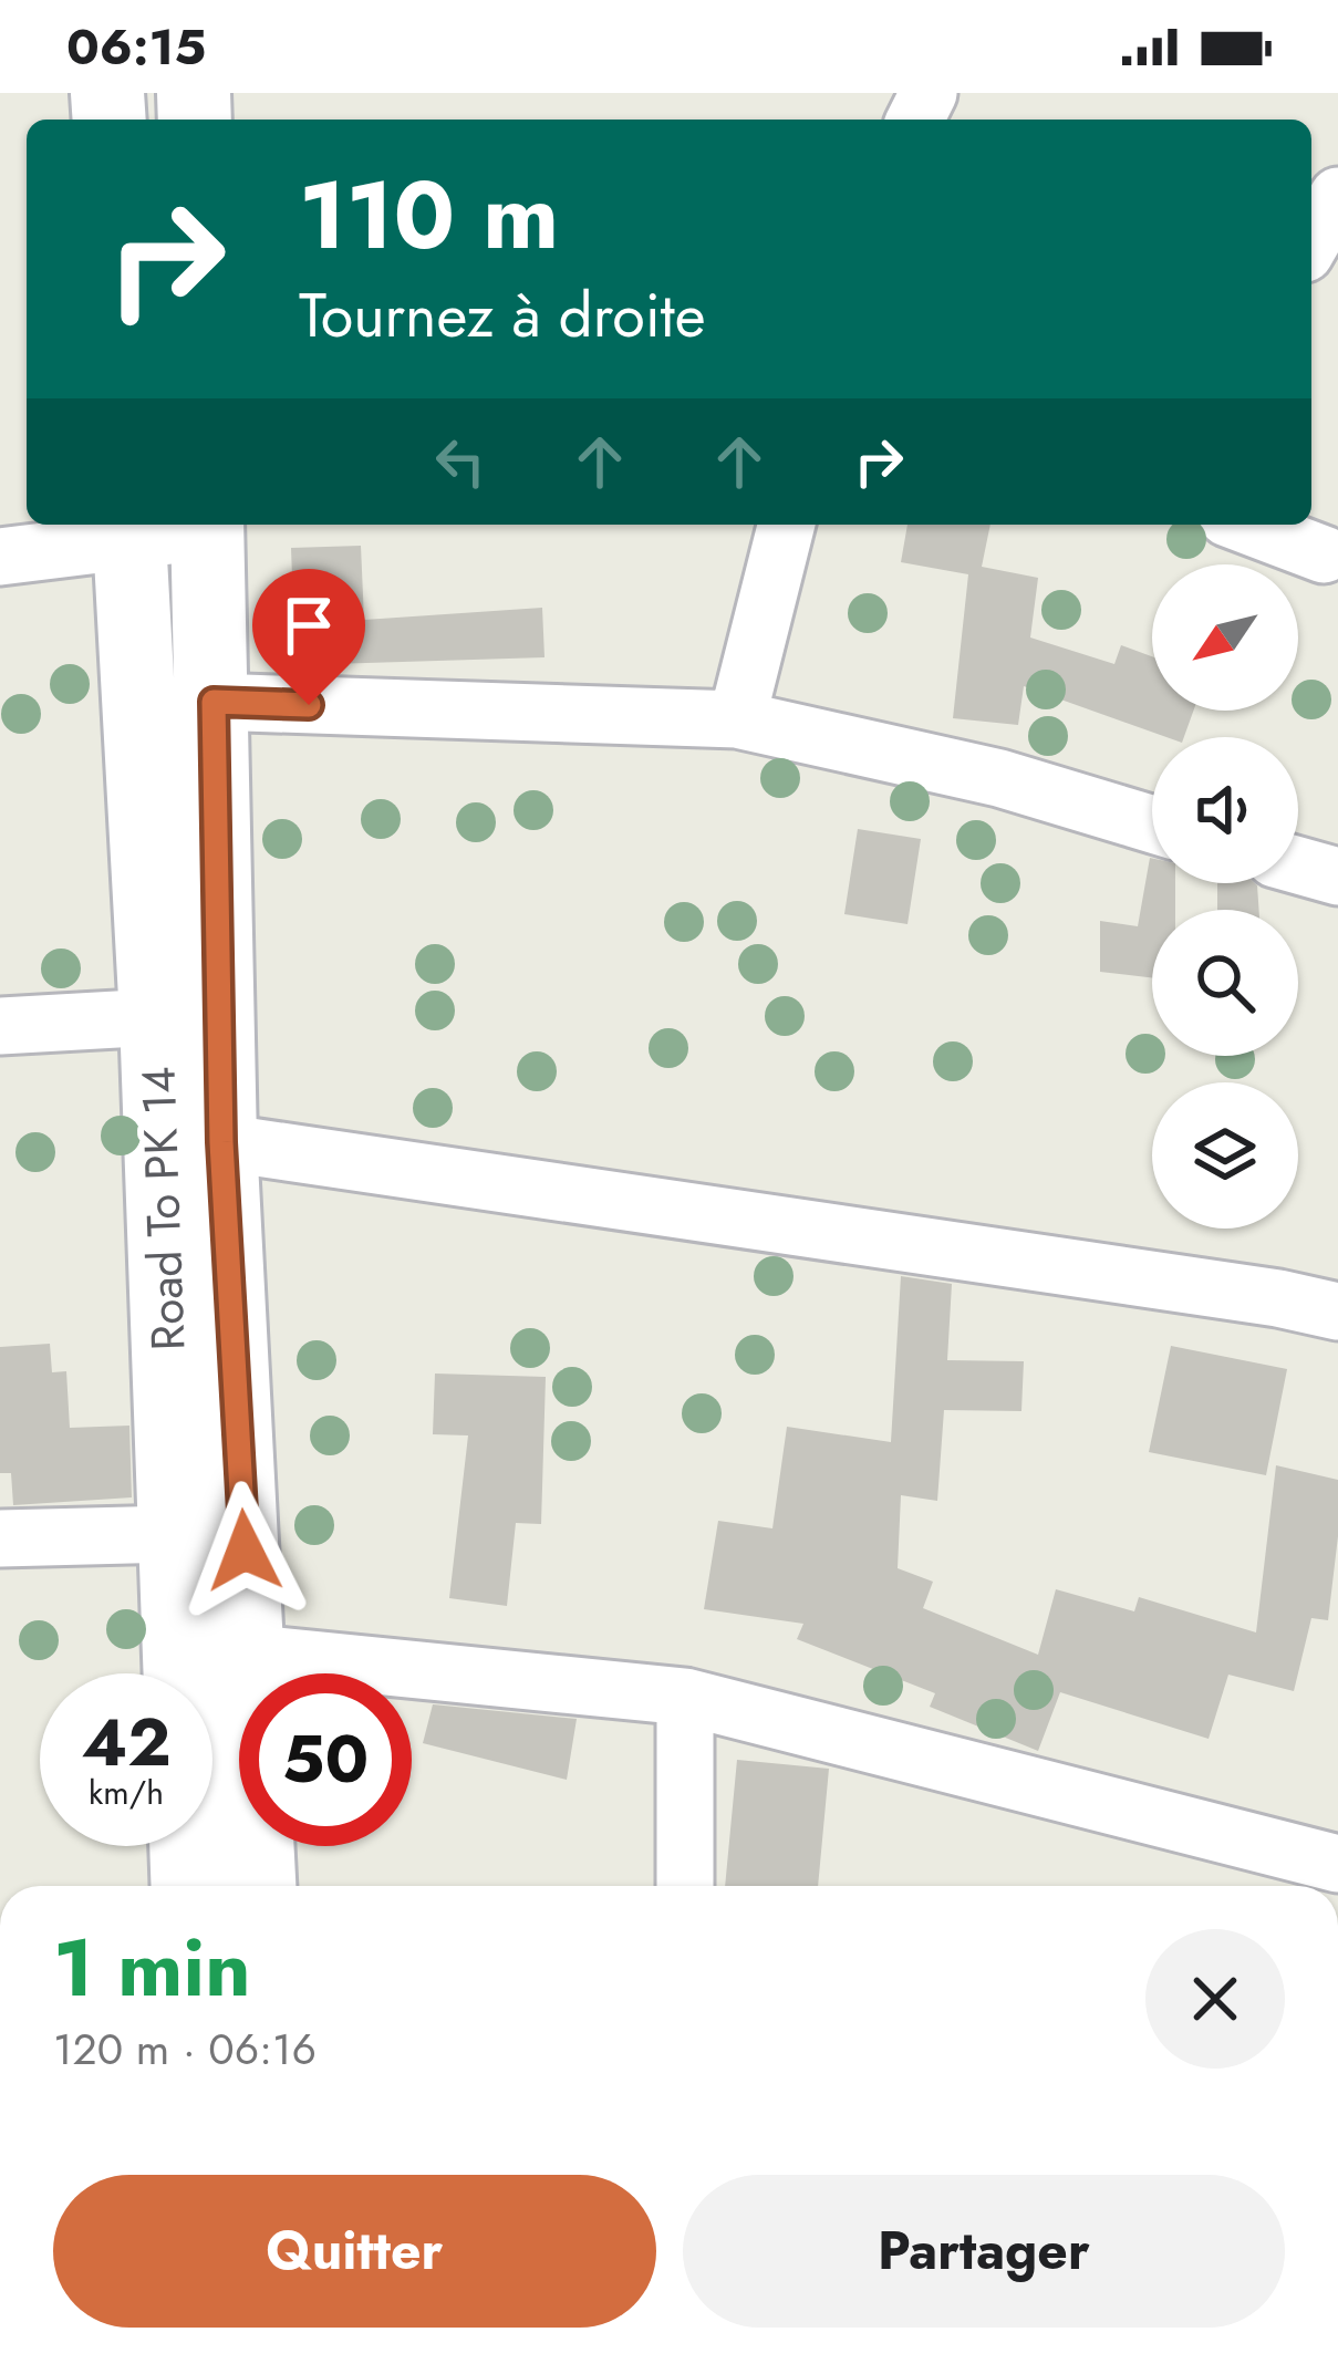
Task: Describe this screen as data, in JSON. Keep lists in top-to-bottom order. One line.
{"streets":{"main road":["Road To PK 14"]},"north":"bottom left","page":{"status":"06:15","turn":["110 m","Tournez à droite"],"speed":"42 km/h","limit":"50","heading":["1 min","120 m · 06:16"],"buttons":["Quitter","Partager"]}}
